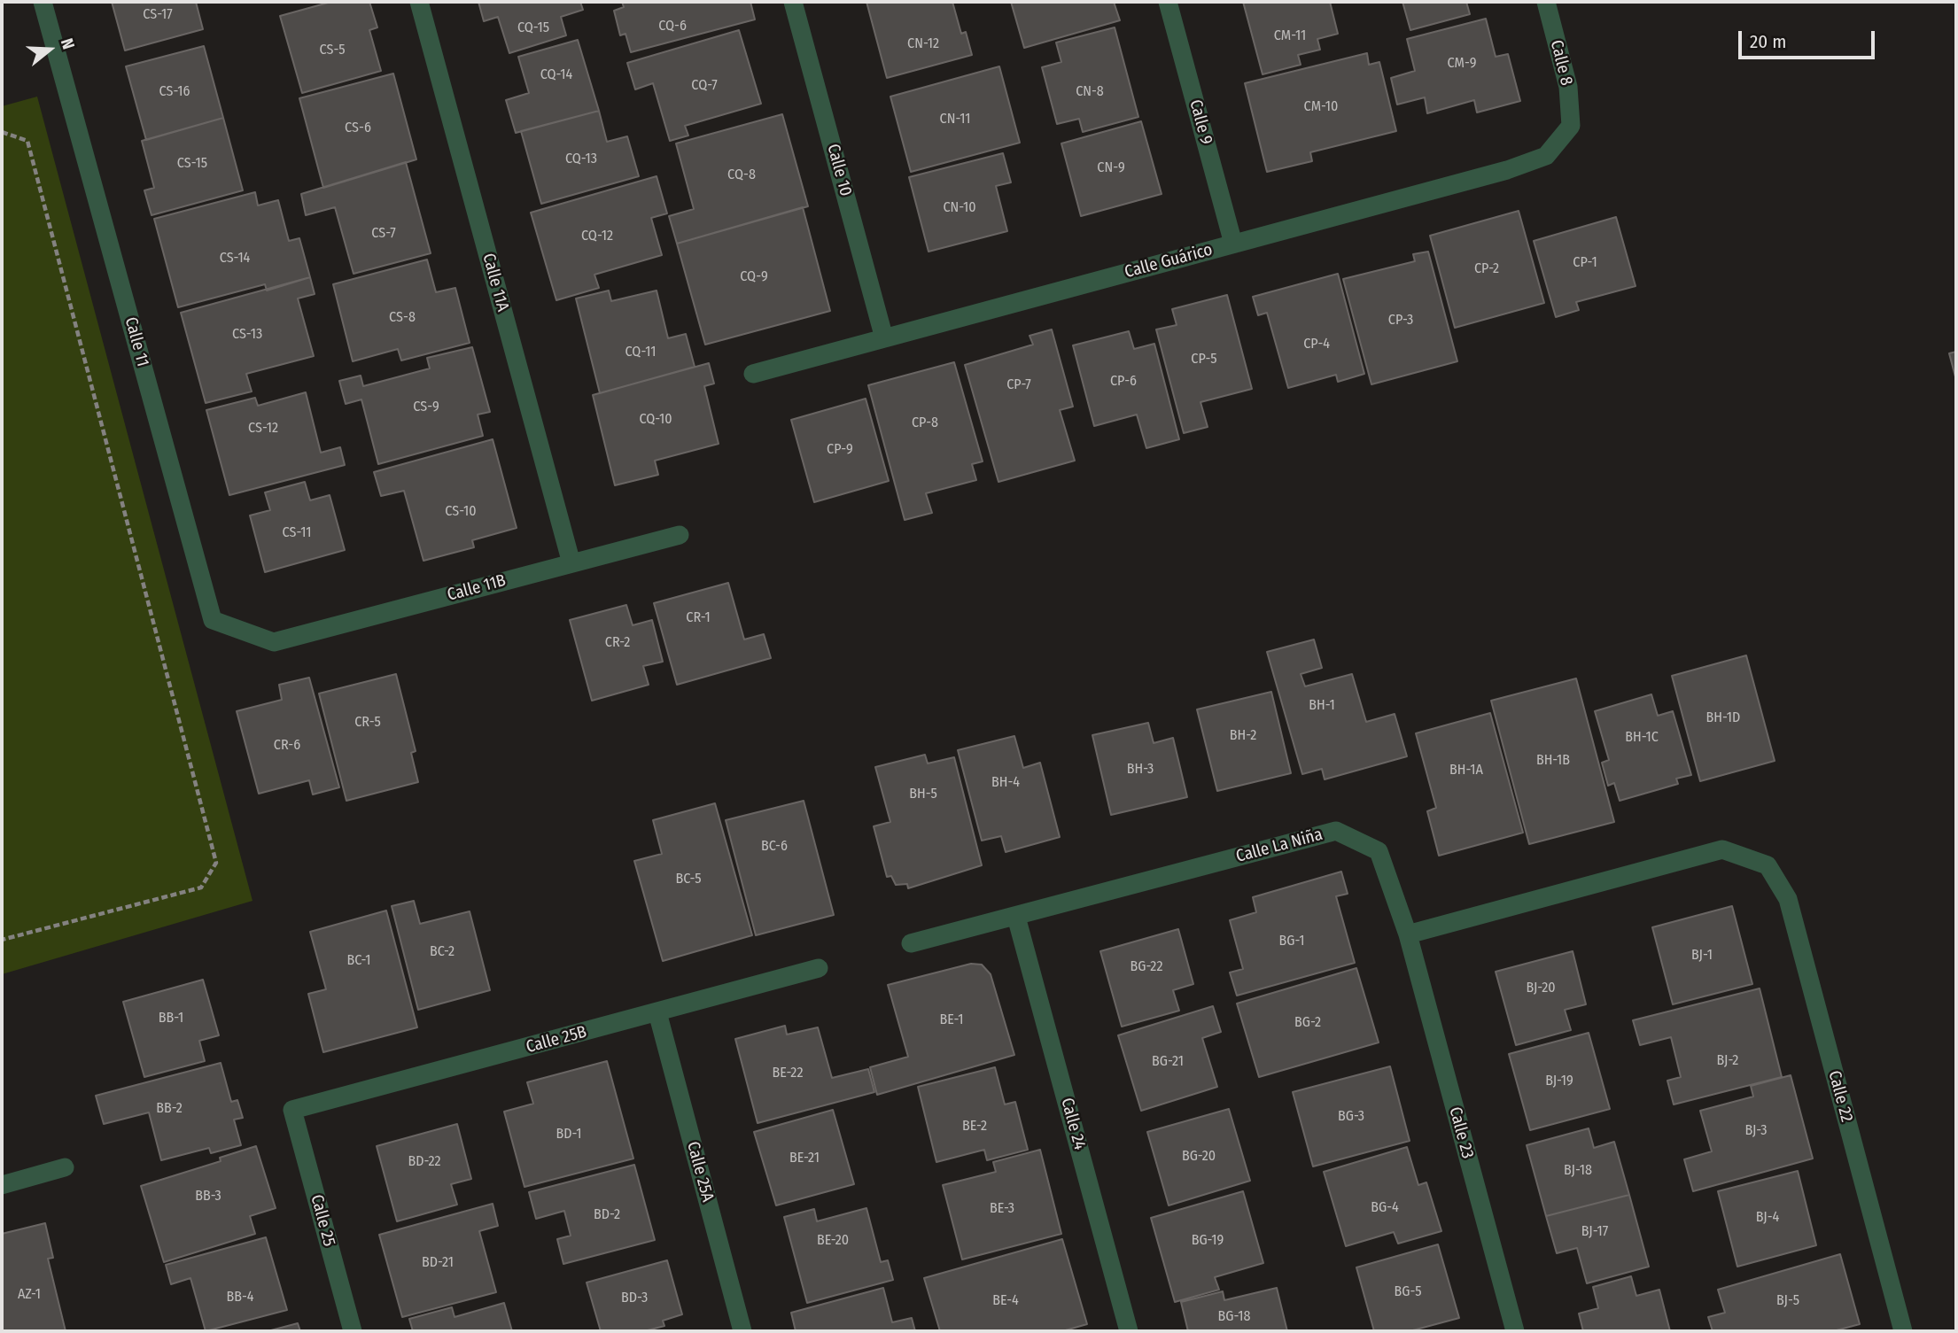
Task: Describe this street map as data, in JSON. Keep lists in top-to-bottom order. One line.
{"streets":{"street":["Calle 8","Calle 9","Calle 10","Calle Guárico","Calle 11A","Calle 11","Calle 11B","Calle La Niña","Calle 25B","Calle 22","Calle 24","Calle 23","Calle 25A","Calle 25"]},"crossings":[["Calle 8","Calle Guárico"],["Calle 9","Calle Guárico"],["Calle 10","Calle Guárico"],["Calle 11A","Calle 11B"],["Calle 11","Calle 11B"],["Calle La Niña","Calle 22"],["Calle La Niña","Calle 24"],["Calle La Niña","Calle 23"],["Calle 25B","Calle 25A"],["Calle 25B","Calle 25"],["Calle 22","Calle 23"]],"house_numbers":["CS-17","CQ-6","CQ-15","CM-11","CN-12","CS-5","CM-9","CQ-14","CQ-7","CS-16","CN-8","CM-10","CN-11","CS-6","CQ-13","CS-15","CN-9","CQ-8","CN-10","CS-7","CQ-12","CS-14","CP-1","CP-2","CQ-9","CS-8","CP-3","CS-13","CP-4","CQ-11","CP-5","CP-6","CP-7","CS-9","CQ-10","CP-8","CS-12","CP-9","CS-10","CS-11","CR-1","CR-2","BH-1","BH-1D","CR-5","BH-2","BH-1C","CR-6","BH-1B","BH-3","BH-1A","BH-4","BH-5","BC-6","BC-5","BG-1","BC-2","BJ-1","BC-1","BG-22","BJ-20","BB-1","BE-1","BG-2","BJ-2","BG-21","BE-22","BJ-19","BB-2","BG-3","BE-2","BJ-3","BD-1","BG-20","BE-21","BD-22","BJ-18","BB-3","BG-4","BE-3","BD-2","BJ-4","BJ-17","BE-20","BG-19","BD-21","BG-5","AZ-1","BB-4","BD-3","BE-4","BJ-5","BG-18"],"scale_bar":"20 m","north":"right"}
